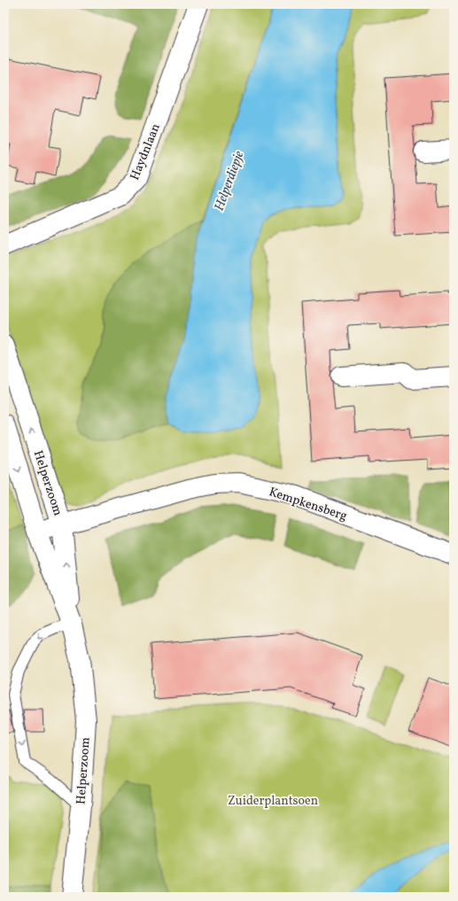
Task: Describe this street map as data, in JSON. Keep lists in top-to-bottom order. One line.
{"streets":{"street":["Haydnlaan","Helperzoom","Kempkensberg"]},"crossings":[["Helperzoom","Kempkensberg"]],"water":["Helperdiepje"],"parks":["Zuiderplantsoen"]}
